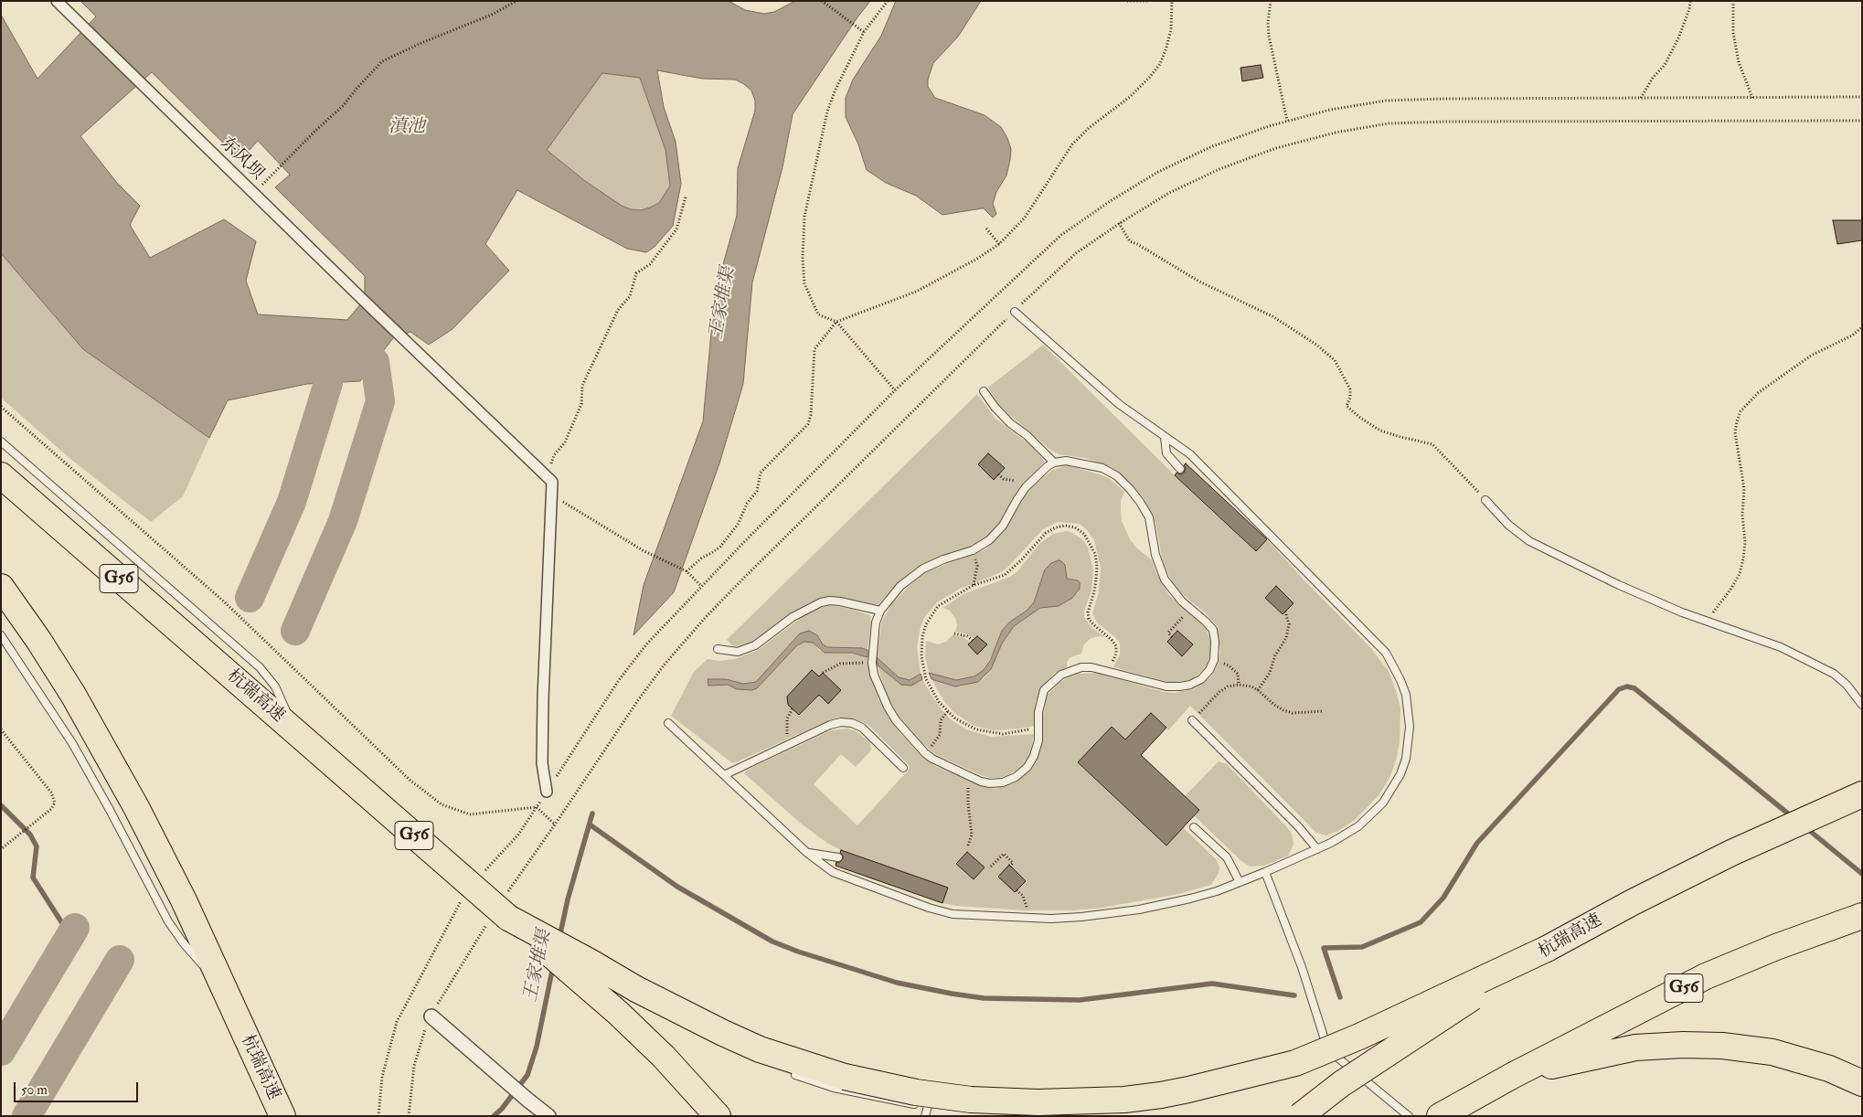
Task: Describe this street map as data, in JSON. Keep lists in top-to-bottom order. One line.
{"streets":{"highway":["G56","杭瑞高速"],"street":["东风坝"]},"water":["滇池","王家堆渠"],"scale_bar":"50 m"}
